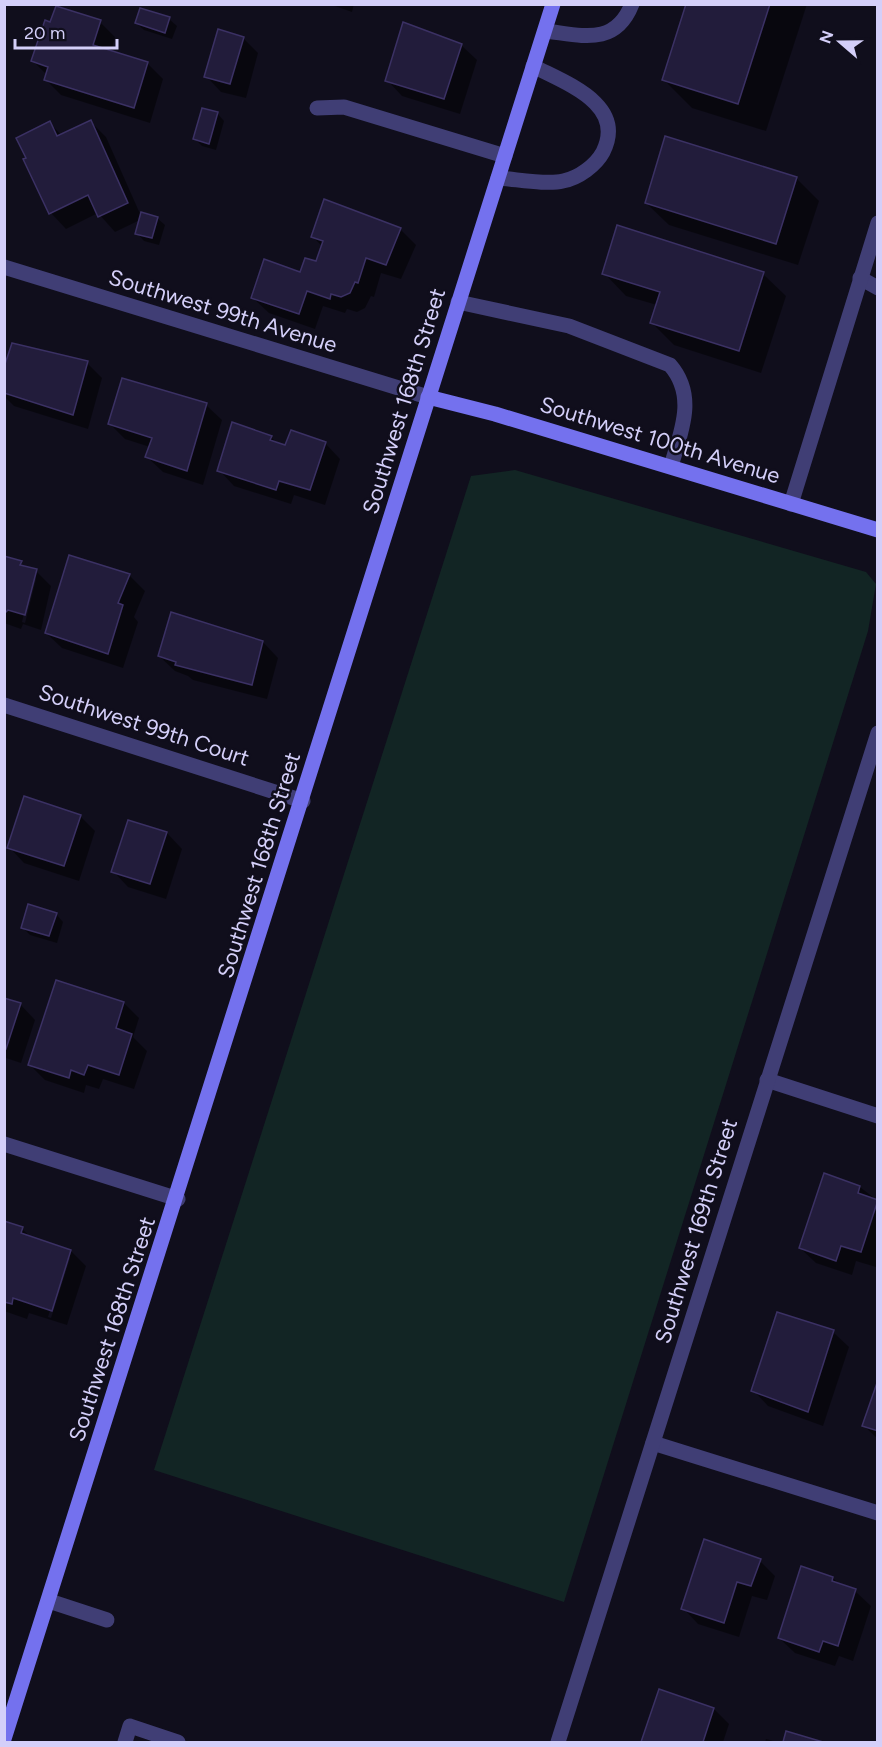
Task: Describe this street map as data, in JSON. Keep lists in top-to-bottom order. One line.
{"streets":{"street":["Southwest 99th Avenue","Southwest 168th Street","Southwest 100th Avenue","Southwest 99th Court","Southwest 169th Street"]},"crossings":[["Southwest 99th Avenue","Southwest 168th Street"],["Southwest 99th Avenue","Southwest 100th Avenue"],["Southwest 168th Street","Southwest 100th Avenue"],["Southwest 168th Street","Southwest 99th Court"]],"scale_bar":"20 m","north":"left"}
